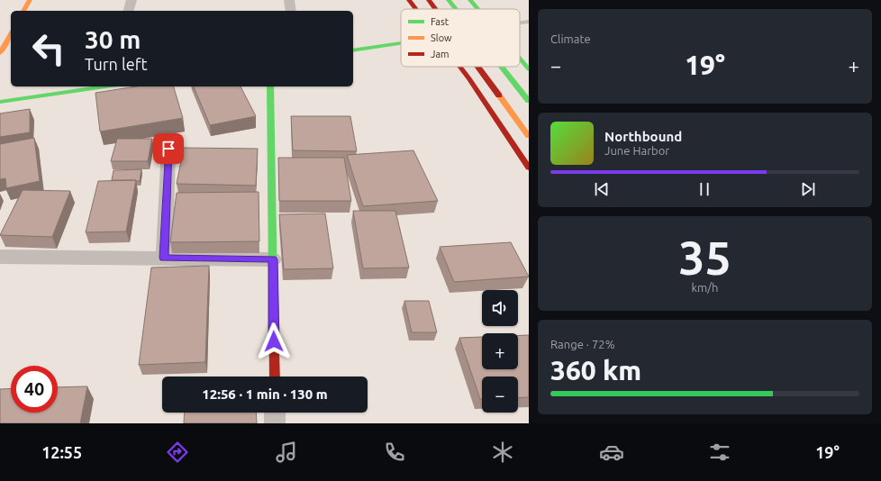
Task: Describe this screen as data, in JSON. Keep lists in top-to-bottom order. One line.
{"legend":["Fast","Slow","Jam"],"page":{"tile":["Climate",["35","km/h"],["Range · 72%","360 km"]],"turn":["30 m","Turn left"],"heat":["−","19°","+"],"song":["Northbound","June Harbor"],"map_buttons":["+","−"],"limit":"40","trip":"12:56 · 1 min · 130 m","tabs":["12:55","19°"]}}
